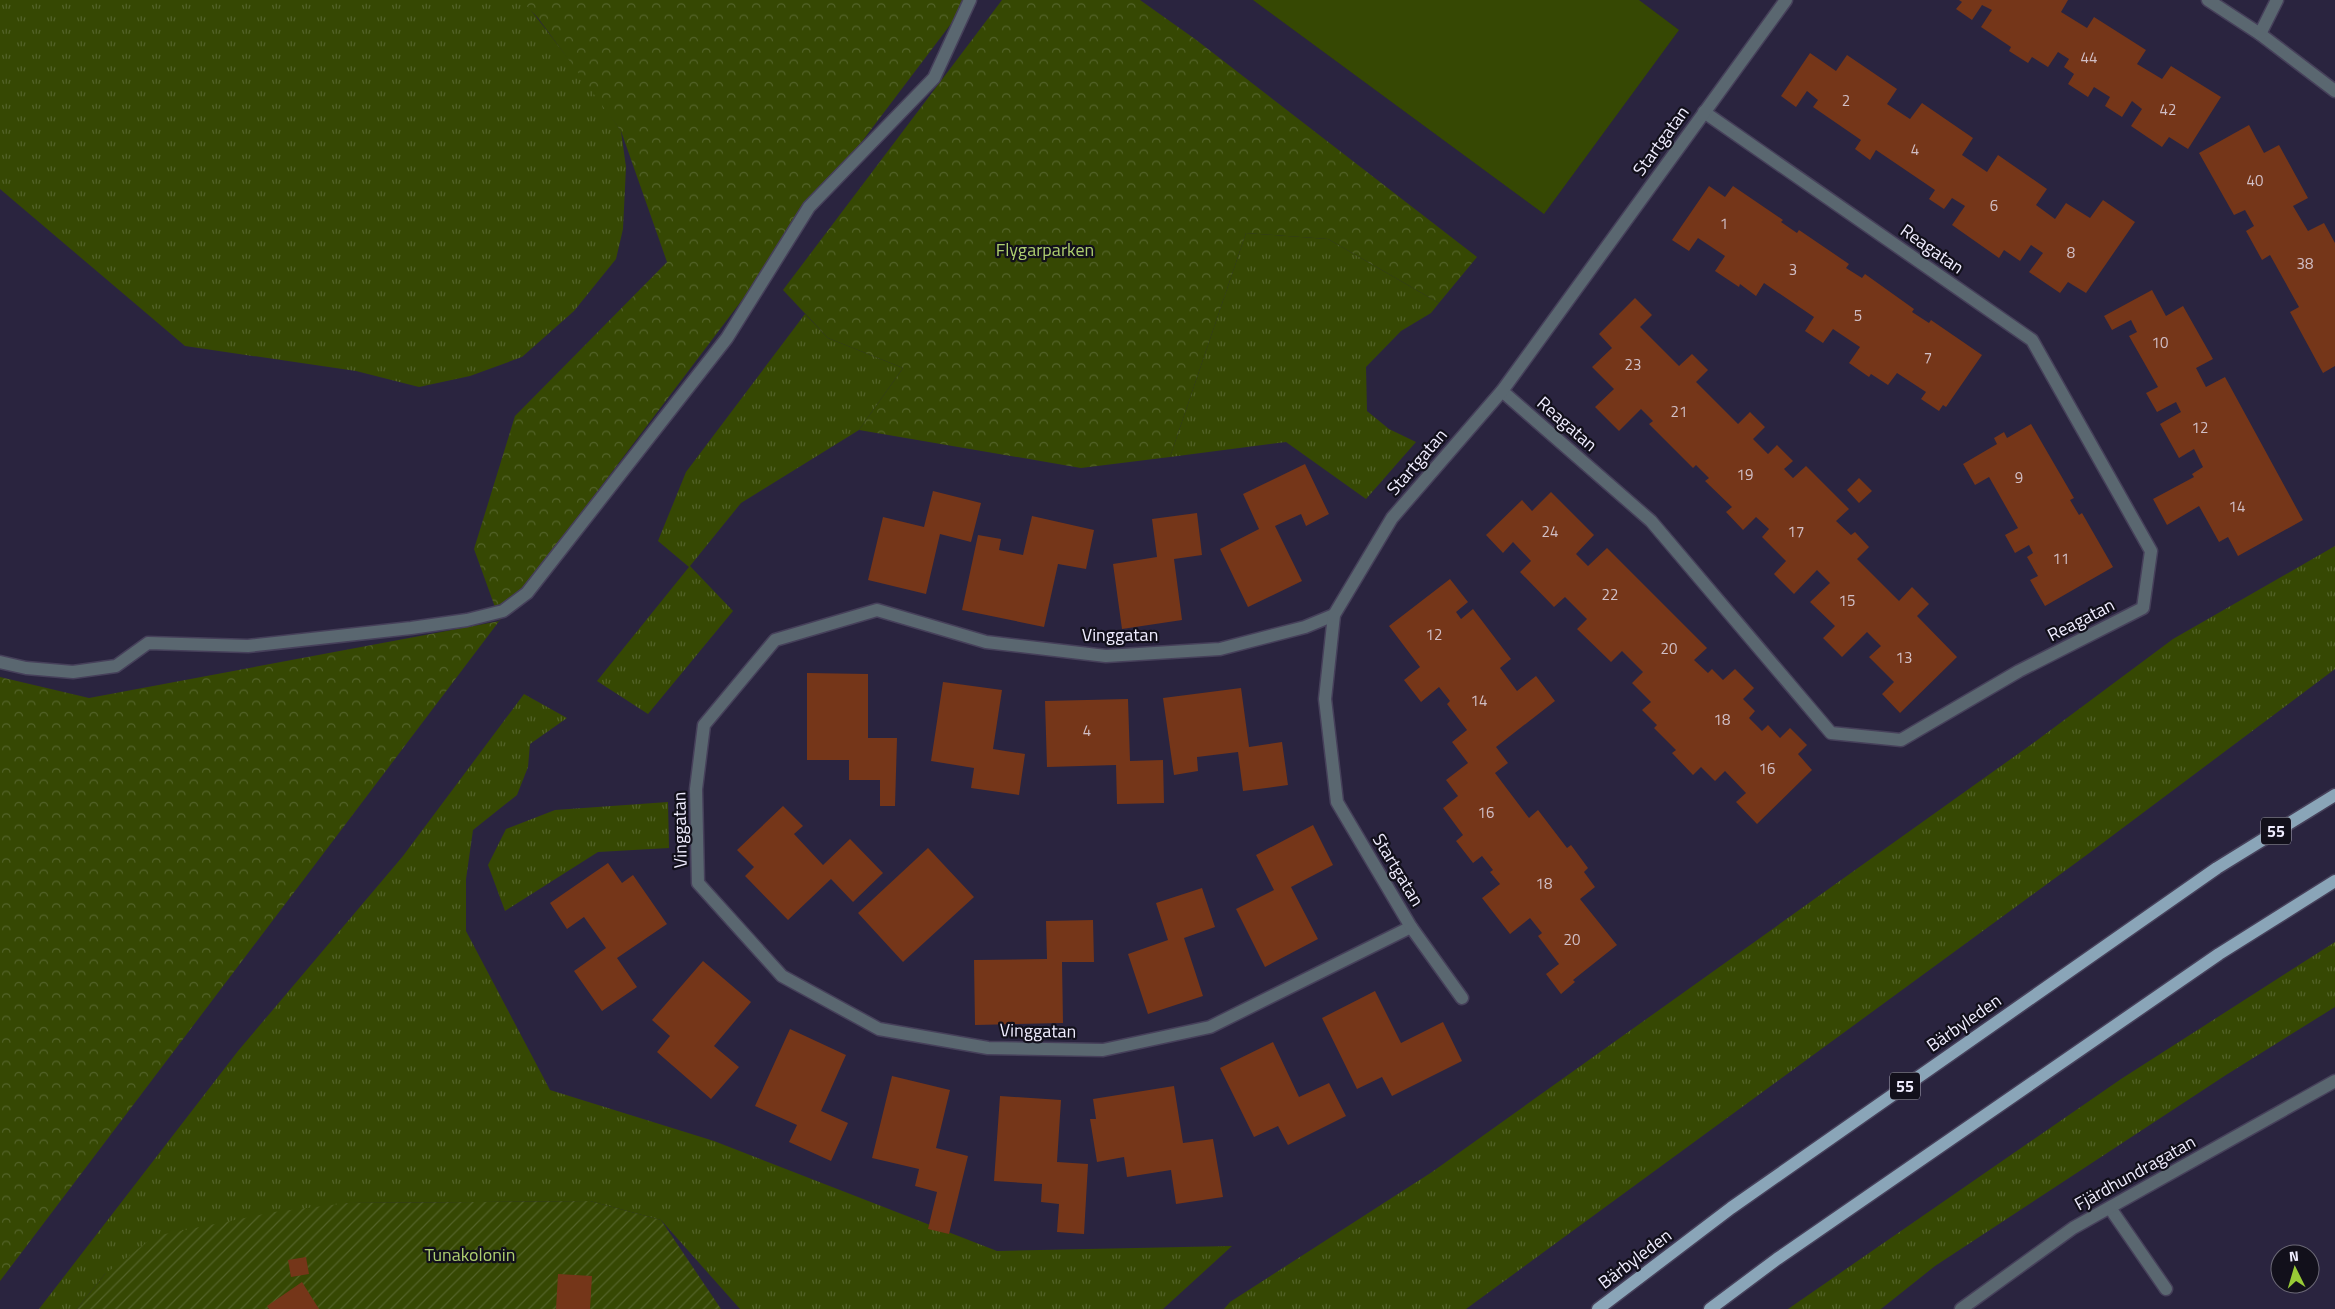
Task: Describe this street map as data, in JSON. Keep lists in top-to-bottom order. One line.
{"streets":{"main road":["55","Bärbyleden"],"street":["Startgatan","Reagatan","Vinggatan","Fjärdhundragatan"]},"crossings":[["Startgatan","Reagatan"],["Startgatan","Vinggatan"]],"parks":["Flygarparken","Tunakolonin"],"house_numbers":["44","2","42","4","40","6","1","8","38","3","5","10","7","23","21","12","19","9","14","24","17","11","22","15","12","20","13","14","18","4","16","16","18","20"],"north":"top"}
